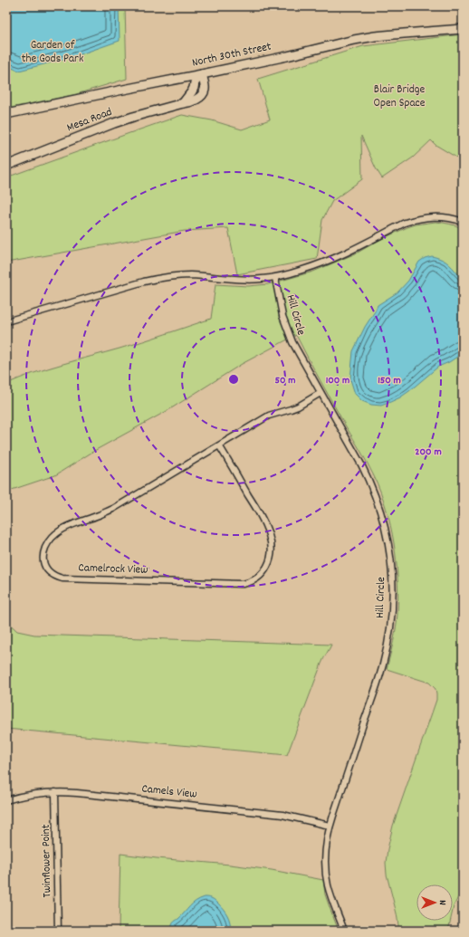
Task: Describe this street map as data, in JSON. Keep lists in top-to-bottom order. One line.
{"streets":{"main road":["North 30th Street","Mesa Road"],"street":["Hill Circle","Camelrock View","Camels View","Twinflower Point"]},"crossings":[["North 30th Street","Mesa Road"],["Hill Circle","Camelrock View"],["Hill Circle","Camels View"],["Camels View","Twinflower Point"]],"parks":["Garden of the Gods Park","Blair Bridge Open Space"],"north":"right","rings":["50 m","100 m","150 m","200 m"]}
